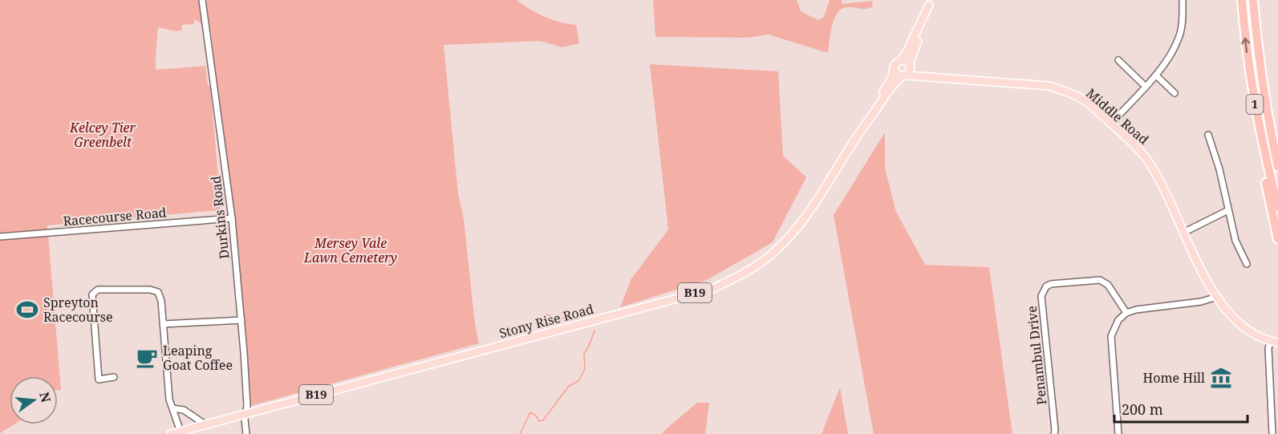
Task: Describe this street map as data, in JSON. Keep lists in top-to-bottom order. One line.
{"streets":{"highway":["1"],"main road":["Middle Road","B19","Stony Rise Road"],"street":["Racecourse Road","Durkins Road","Penambul Drive"]},"crossings":[["Middle Road","B19"],["Middle Road","Stony Rise Road"],["Racecourse Road","Durkins Road"],["Durkins Road","Stony Rise Road"],["B19","Stony Rise Road"]],"parks":["Kelcey Tier Greenbelt","Mersey Vale Lawn Cemetery"],"places":{"sports":["Spreyton Racecourse"],"cafe":["Leaping Goat Coffee"],"museum":["Home Hill"]},"scale_bar":"200 m","north":"right"}
